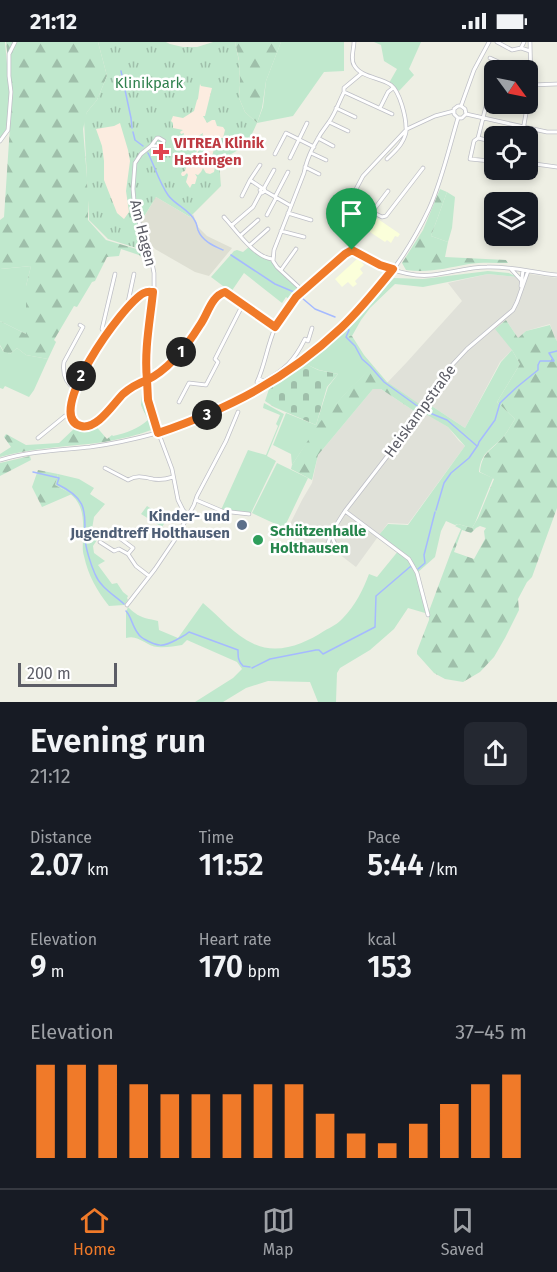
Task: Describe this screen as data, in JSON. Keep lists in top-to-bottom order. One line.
{"streets":{"street":["Am Hagen","Heiskampstraße"]},"parks":["Klinikpark"],"places":{"health":["VITREA Klinik Hattingen"],"other":["Kinder- und Jugendtreff Holthausen","Schützenhalle Holthausen"]},"scale_bar":"200 m","north":"bottom right","page":{"status":"21:12","pins":["1","2","3"],"scale":"200 m","heading":["Evening run","21:12"],"stats":[["Distance","2.07 km"],["Time","11:52"],["Pace","5:44 /km"],["Elevation","9 m"],["Heart rate","170 bpm"],["kcal","153"]],"chart":["Elevation","37–45 m"],"tabs":["Home","Map","Saved"]}}
